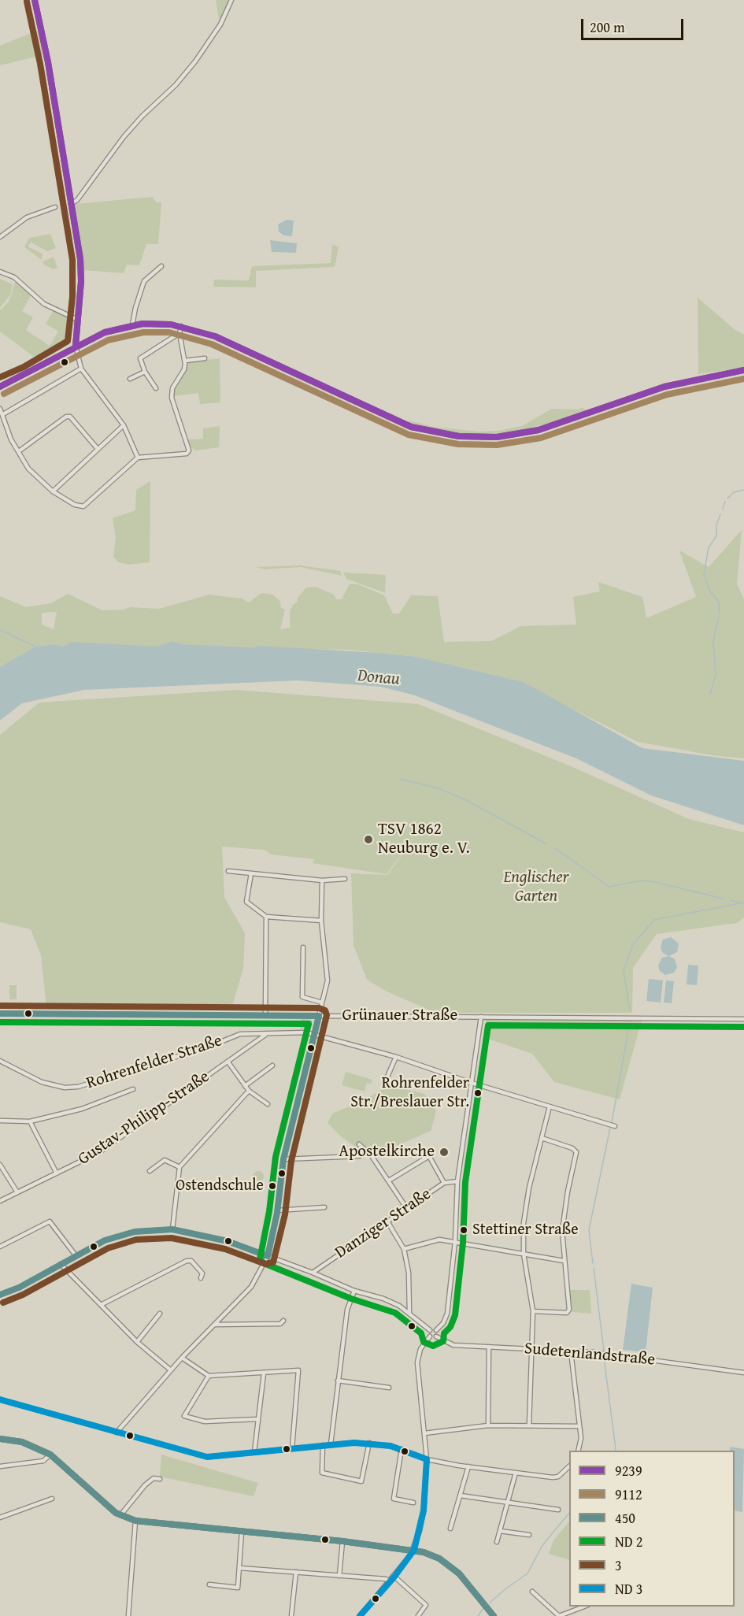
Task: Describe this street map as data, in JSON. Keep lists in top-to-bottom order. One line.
{"streets":{"street":["Grünauer Straße","Rohrenfelder Straße","Gustav-Philipp-Straße","Danziger Straße","Sudetenlandstraße"]},"crossings":[["Rohrenfelder Straße","Gustav-Philipp-Straße"]],"water":["Donau"],"parks":["Englischer Garten"],"places":["TSV 1862 Neuburg e. V.","Rohrenfelder Str./Breslauer Str.","Apostelkirche","Ostendschule","Stettiner Straße"],"lines":["transit line 9239","transit line 3","transit line 9112","transit line 450"],"legend":["9239","9112","450","ND 2","3","ND 3"],"scale_bar":"200 m"}
